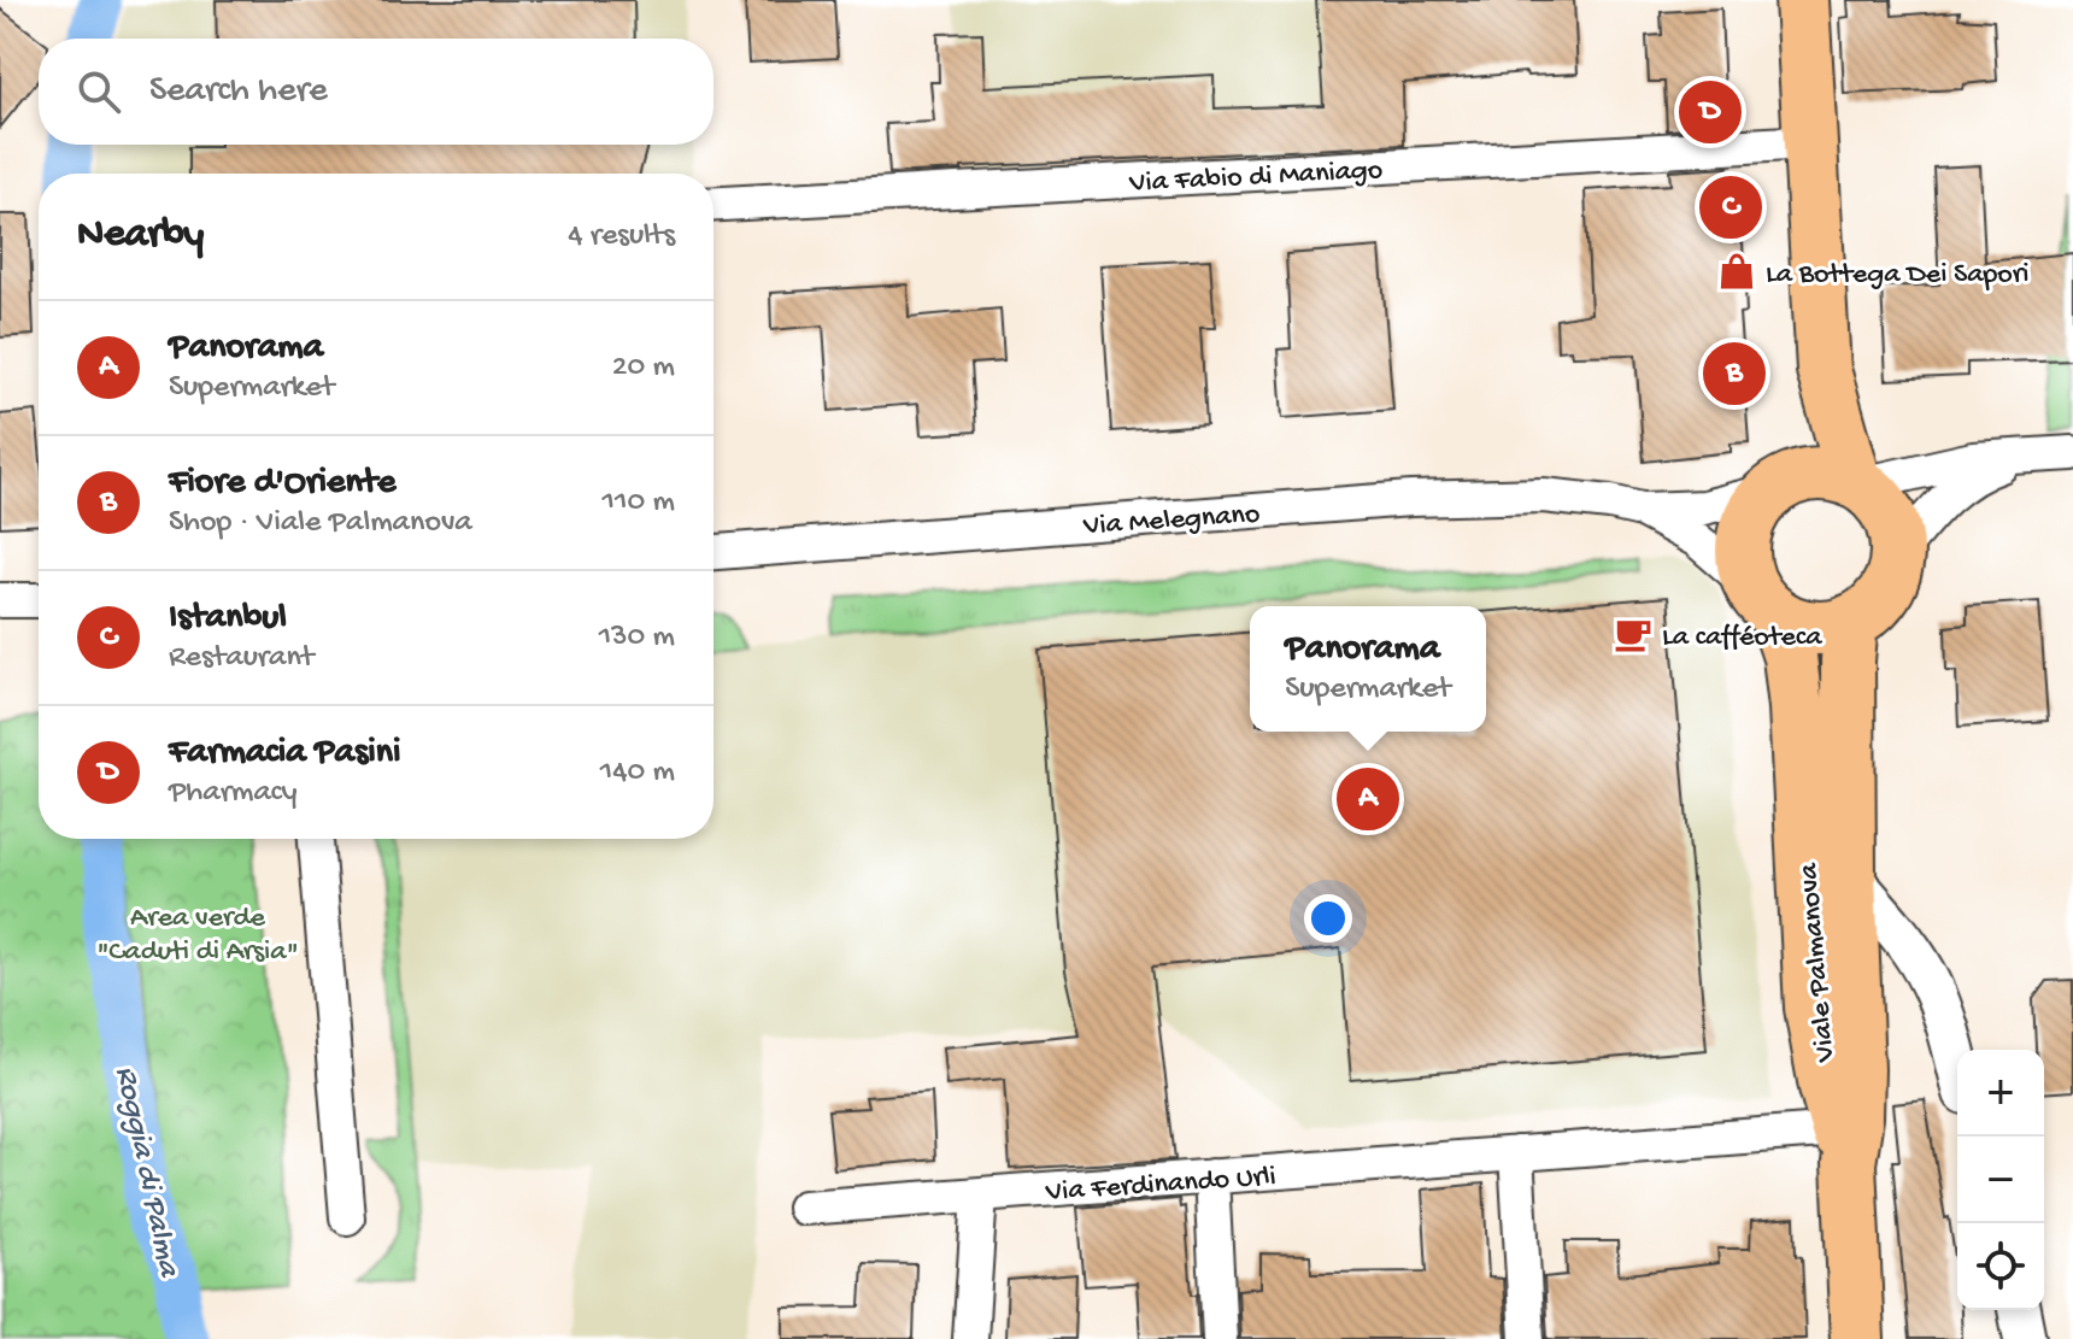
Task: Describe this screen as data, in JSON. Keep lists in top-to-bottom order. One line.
{"streets":{"main road":["Viale Palmanova"],"street":["Via Fabio di Maniago","Via Melegnano","Via Ferdinando Urli"]},"crossings":[["Via Melegnano","Viale Palmanova"],["Viale Palmanova","Via Ferdinando Urli"]],"water":["Roggia di Palma"],"parks":["Area verde \"Caduti di Arsia\""],"places":{"shop":["La Bottega Dei Sapori"],"cafe":["La cafféoteca"]},"page":{"search":"Search here","pins":["D","C","B","A"],"heading":["Nearby","4 results"],"list":[{"mark":"A","name":"Panorama","note":"Supermarket","value":"20 m"},{"mark":"B","name":"Fiore d'Oriente","note":"Shop · Viale Palmanova","value":"110 m"},{"mark":"C","name":"Istanbul","note":"Restaurant","value":"130 m"},{"mark":"D","name":"Farmacia Pasini","note":"Pharmacy","value":"140 m"}],"popup":["Panorama","Supermarket"],"map_buttons":["+","−"]}}
